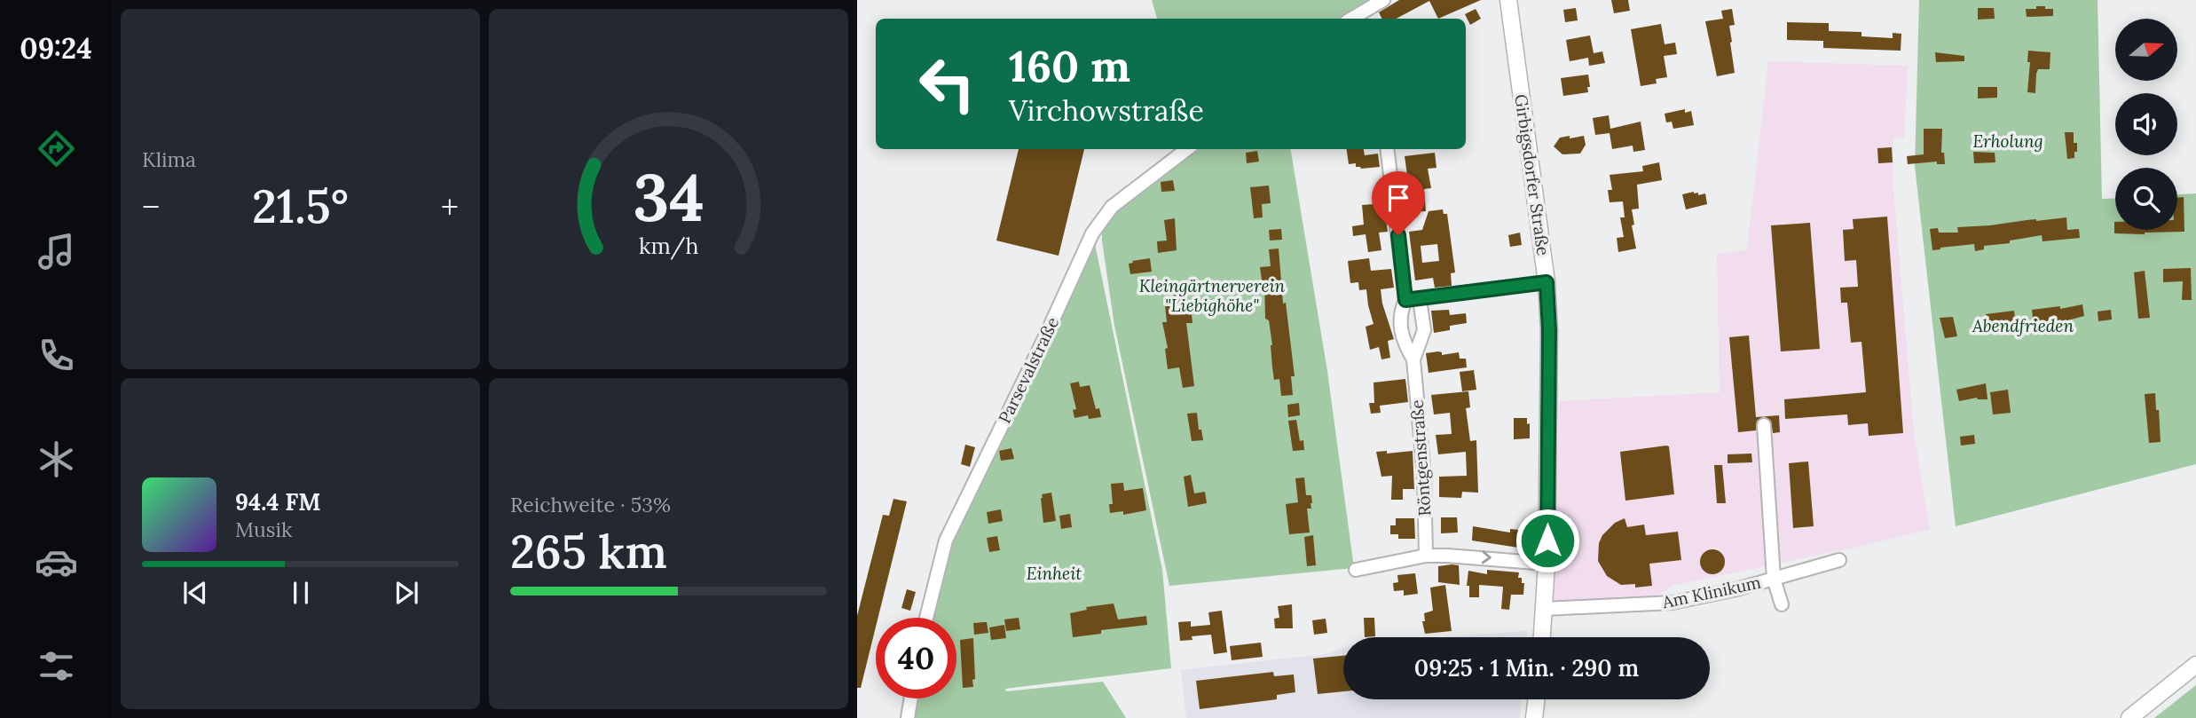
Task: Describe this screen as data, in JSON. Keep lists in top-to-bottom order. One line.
{"streets":{"street":["Girbigsdorfer Straße","Parsevalstraße","Röntgenstraße","Am Klinikum"]},"crossings":[["Girbigsdorfer Straße","Am Klinikum"]],"parks":["Erholung","Kleingärtnerverein \"Liebighöhe\"","Abendfrieden","Einheit"],"north":"right","page":{"tabs":"09:24","tile":["Klima",["Reichweite · 53%","265 km"]],"turn":["160 m","Virchowstraße"],"heat":["−","21.5°","+"],"song":["94.4 FM","Musik"],"limit":"40","trip":"09:25 · 1 Min. · 290 m","gauge":["34","km/h"]}}
